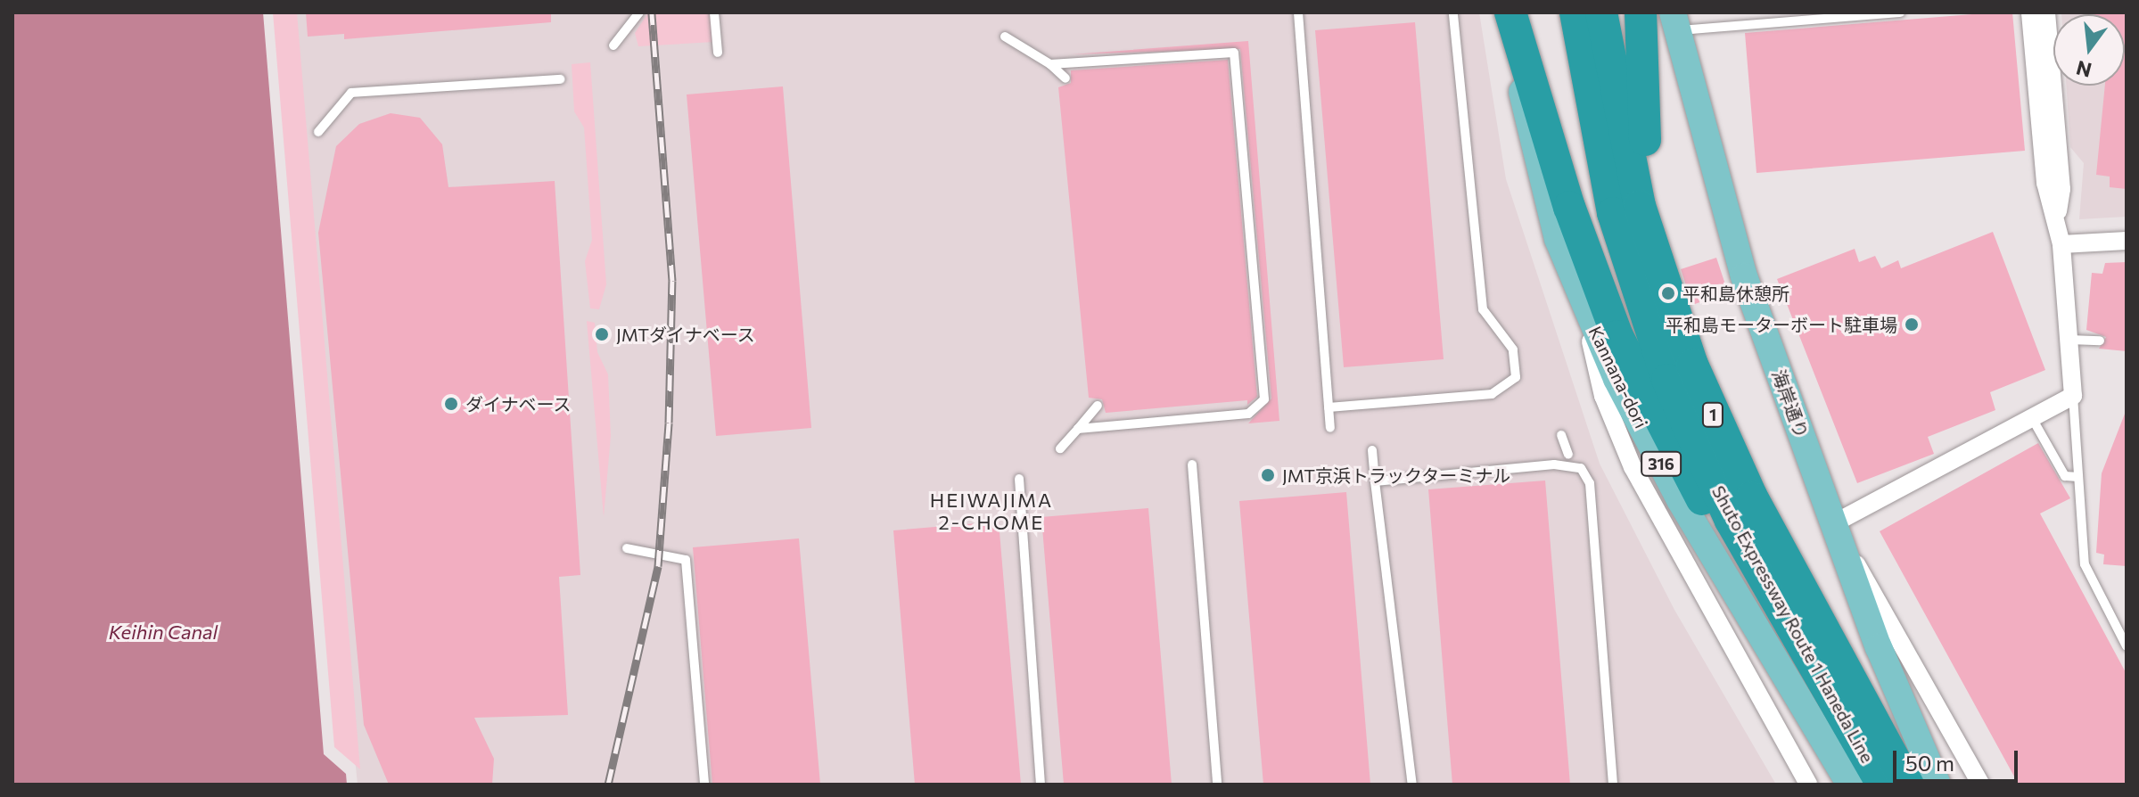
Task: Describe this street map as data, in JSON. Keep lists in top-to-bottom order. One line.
{"streets":{"highway":["1","Shuto Expressway Route 1 Haneda Line"],"main road":["Kannana-dori","海岸通り","316"]},"crossings":[["Kannana-dori","1"],["1","Shuto Expressway Route 1 Haneda Line"]],"districts":["HEIWAJIMA 2-CHOME"],"water":["Keihin Canal"],"places":["平和島休憩所","平和島モーターボート駐車場","JMTダイナベース","ダイナベース","JMT京浜トラックターミナル"],"scale_bar":"50 m","north":"bottom"}
